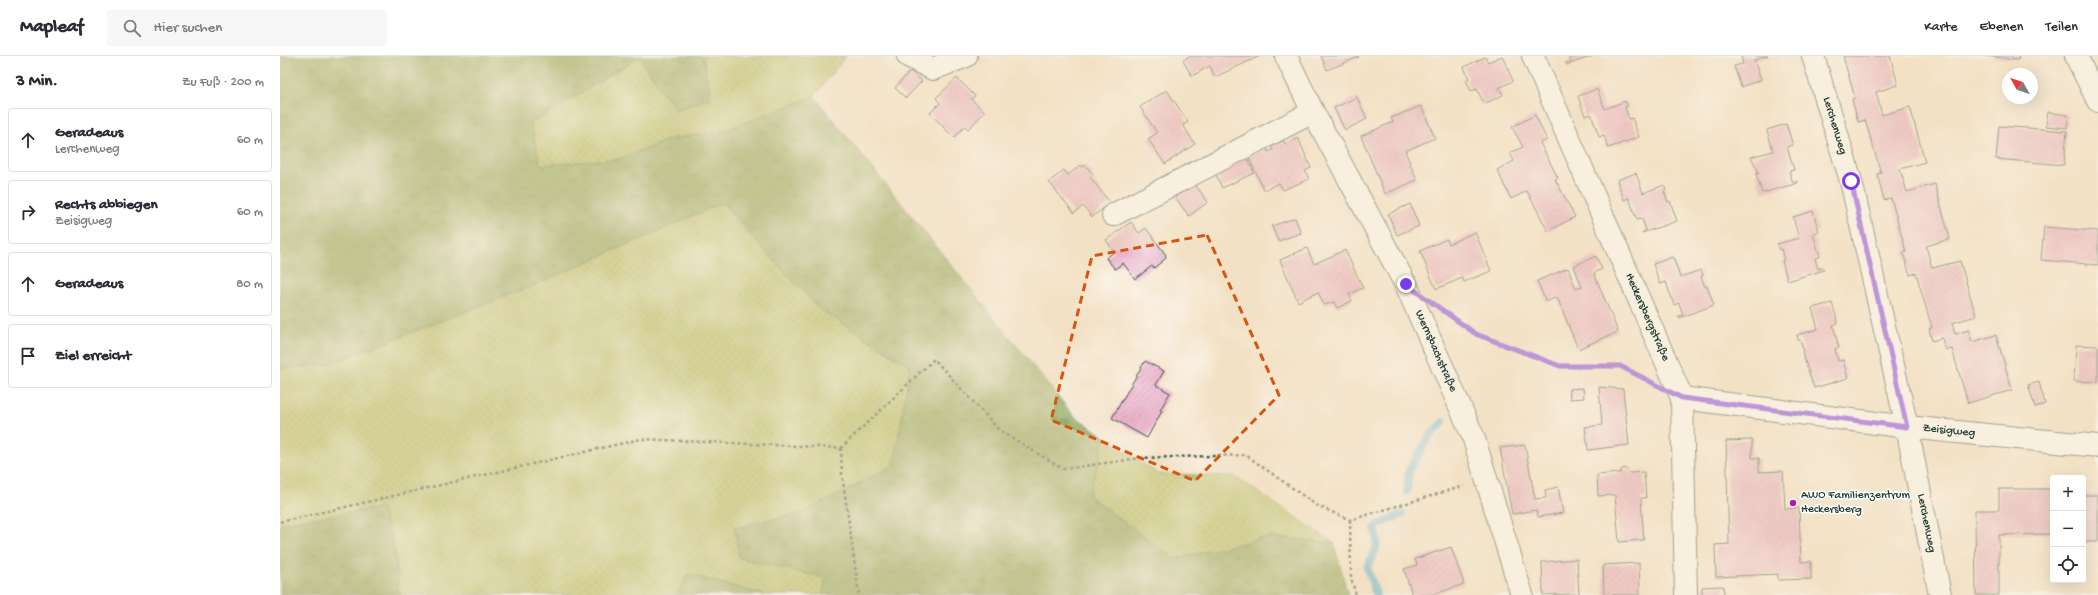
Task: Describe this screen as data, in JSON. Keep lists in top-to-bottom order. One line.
{"streets":{"street":["Lerchenweg","Heckersbergstraße","Wernsbachstraße","Zeisigweg"]},"crossings":[["Lerchenweg","Zeisigweg"],["Heckersbergstraße","Zeisigweg"]],"places":["AWO Familienzentrum Heckersberg"],"north":"top left","page":{"header":"Mapleaf","search":"Hier suchen","nav":["Karte","Ebenen","Teilen"],"heading":["3 Min.","Zu Fuß · 200 m"],"list":[["Geradeaus","Lerchenweg","60 m"],["Rechts abbiegen","Zeisigweg","60 m"],["Geradeaus","80 m"],"Ziel erreicht"],"map_buttons":["+","−"]}}
